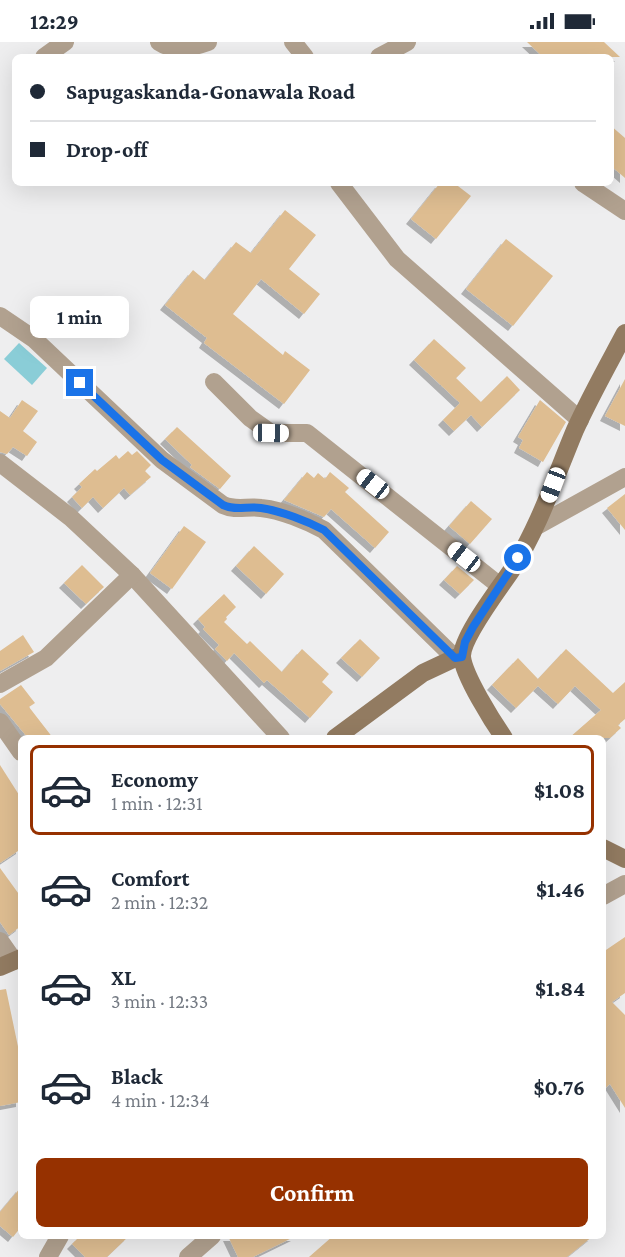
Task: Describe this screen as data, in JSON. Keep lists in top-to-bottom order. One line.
{"page":{"status":"12:29","banner":["Sapugaskanda-Gonawala Road","Drop-off"],"bubble":"1 min","list":[{"name":"Economy","note":"1 min · 12:31","value":"$1.08"},{"name":"Comfort","note":"2 min · 12:32","value":"$1.46"},{"name":"XL","note":"3 min · 12:33","value":"$1.84"},{"name":"Black","note":"4 min · 12:34","value":"$0.76"}],"buttons":"Confirm"}}
